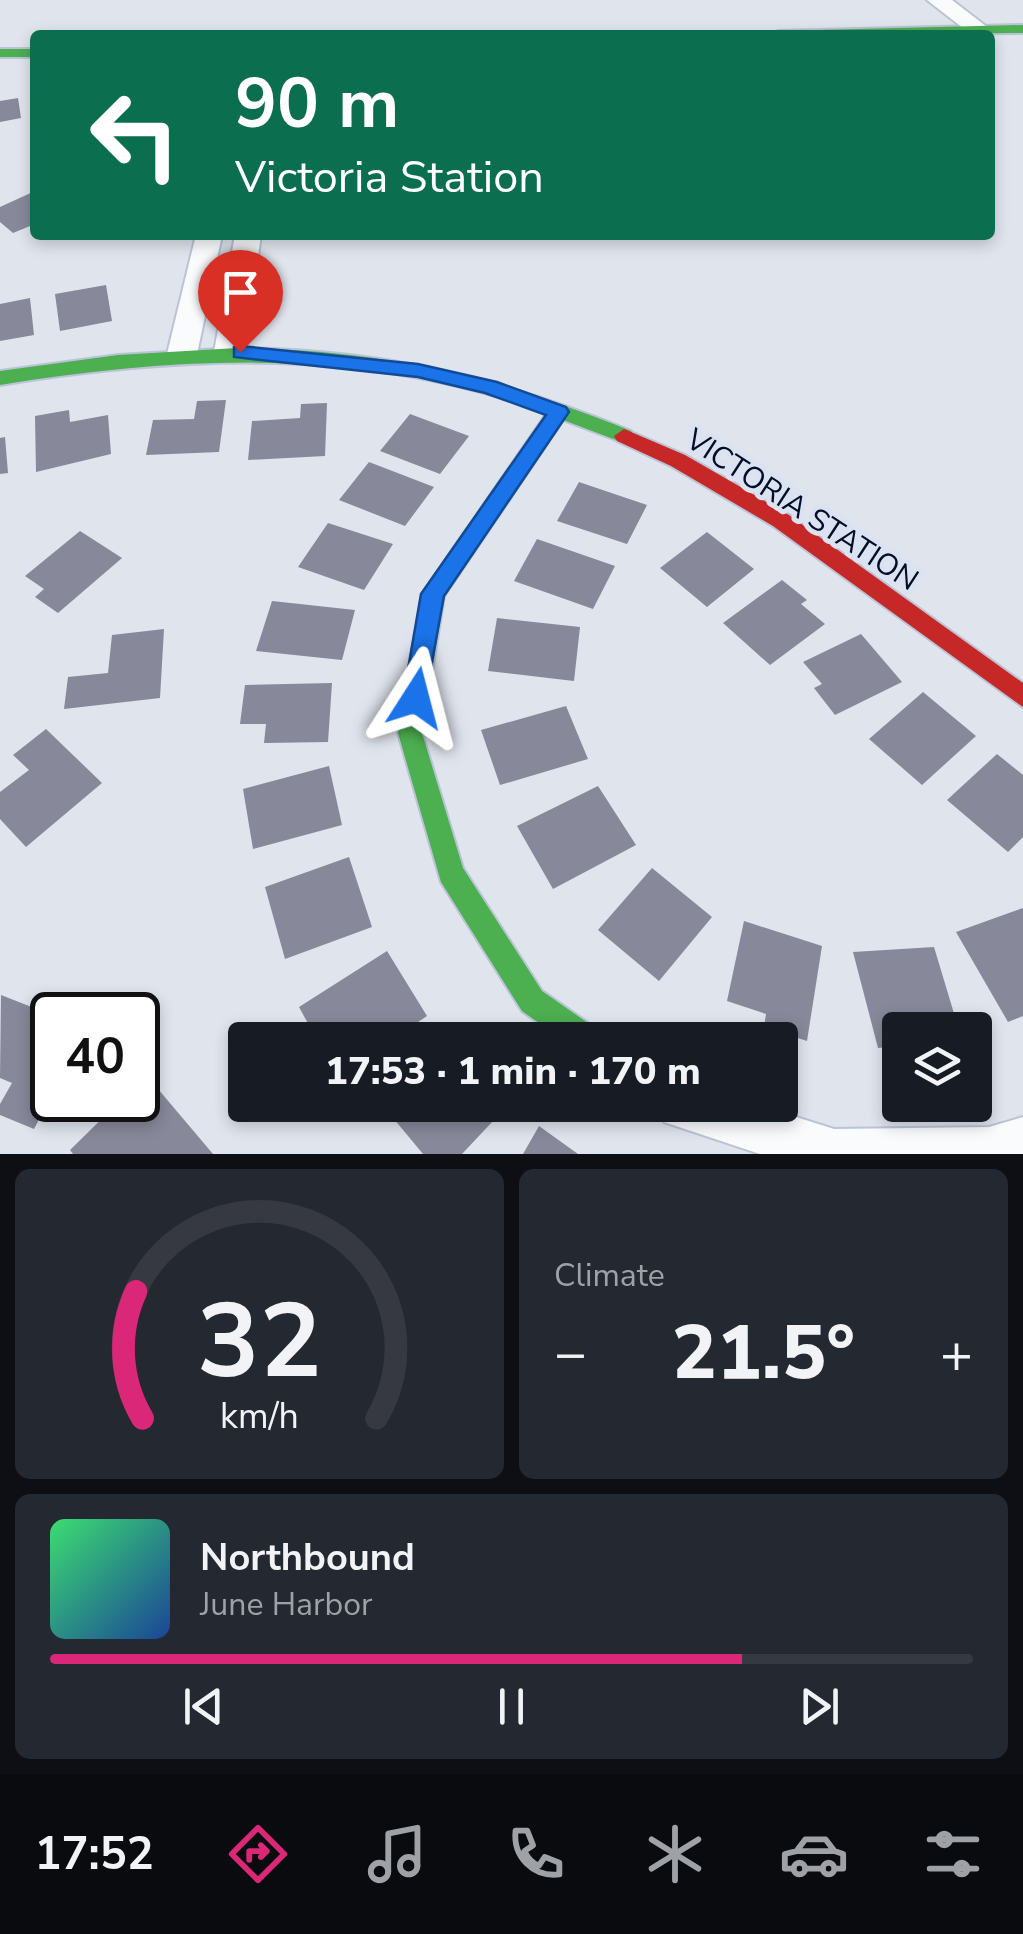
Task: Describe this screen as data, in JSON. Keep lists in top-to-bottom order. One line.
{"streets":{"street":["VICTORIA STATION"]},"page":{"turn":["90 m","Victoria Station"],"limit":"40","trip":"17:53 · 1 min · 170 m","tile":"Climate","heat":["−","21.5°","+"],"song":["Northbound","June Harbor"],"tabs":"17:52","gauge":["32","km/h"]}}
